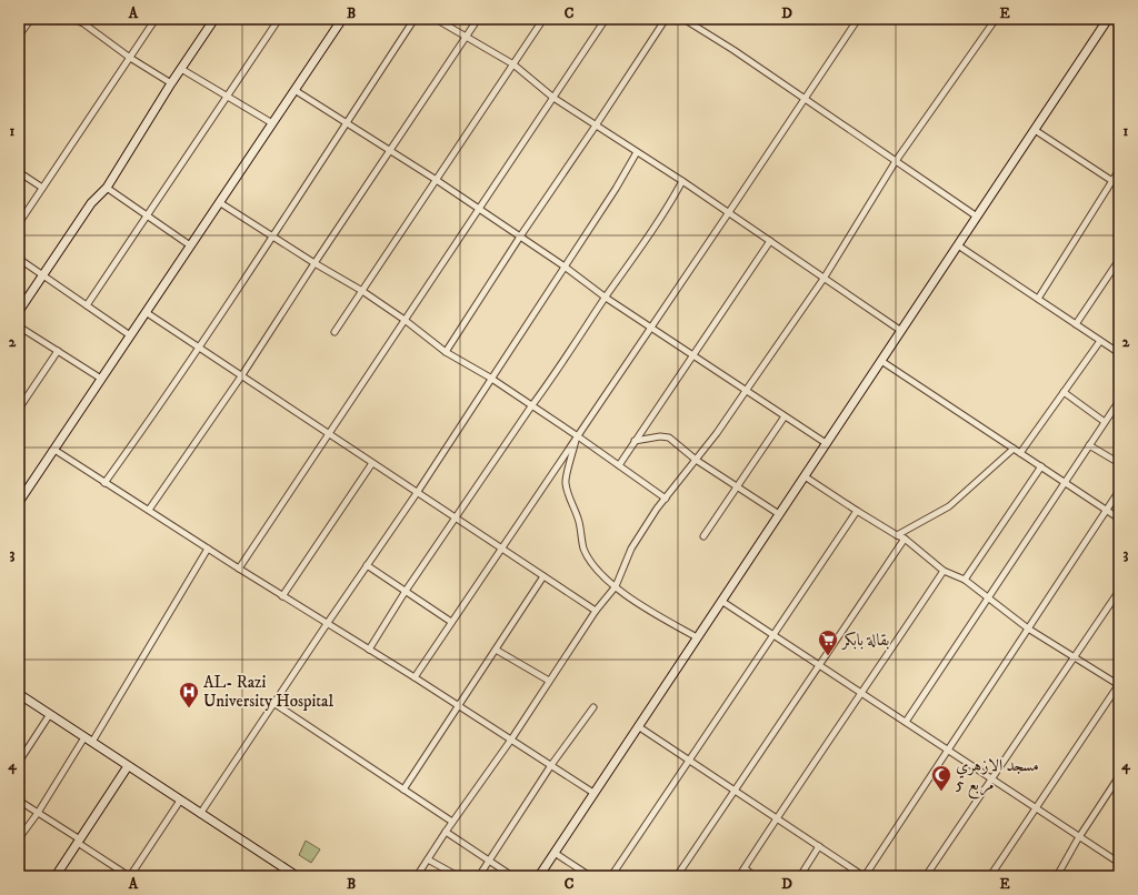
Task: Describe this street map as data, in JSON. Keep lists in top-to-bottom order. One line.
{"places":{"supermarket":["بقالة بابكر"],"hospital":["AL- Razi University Hospital"],"mosque":["مسجد الازهري مربع 5"]},"grid":{"columns":["A","B","C","D","E"],"rows":["1","2","3","4"]}}
